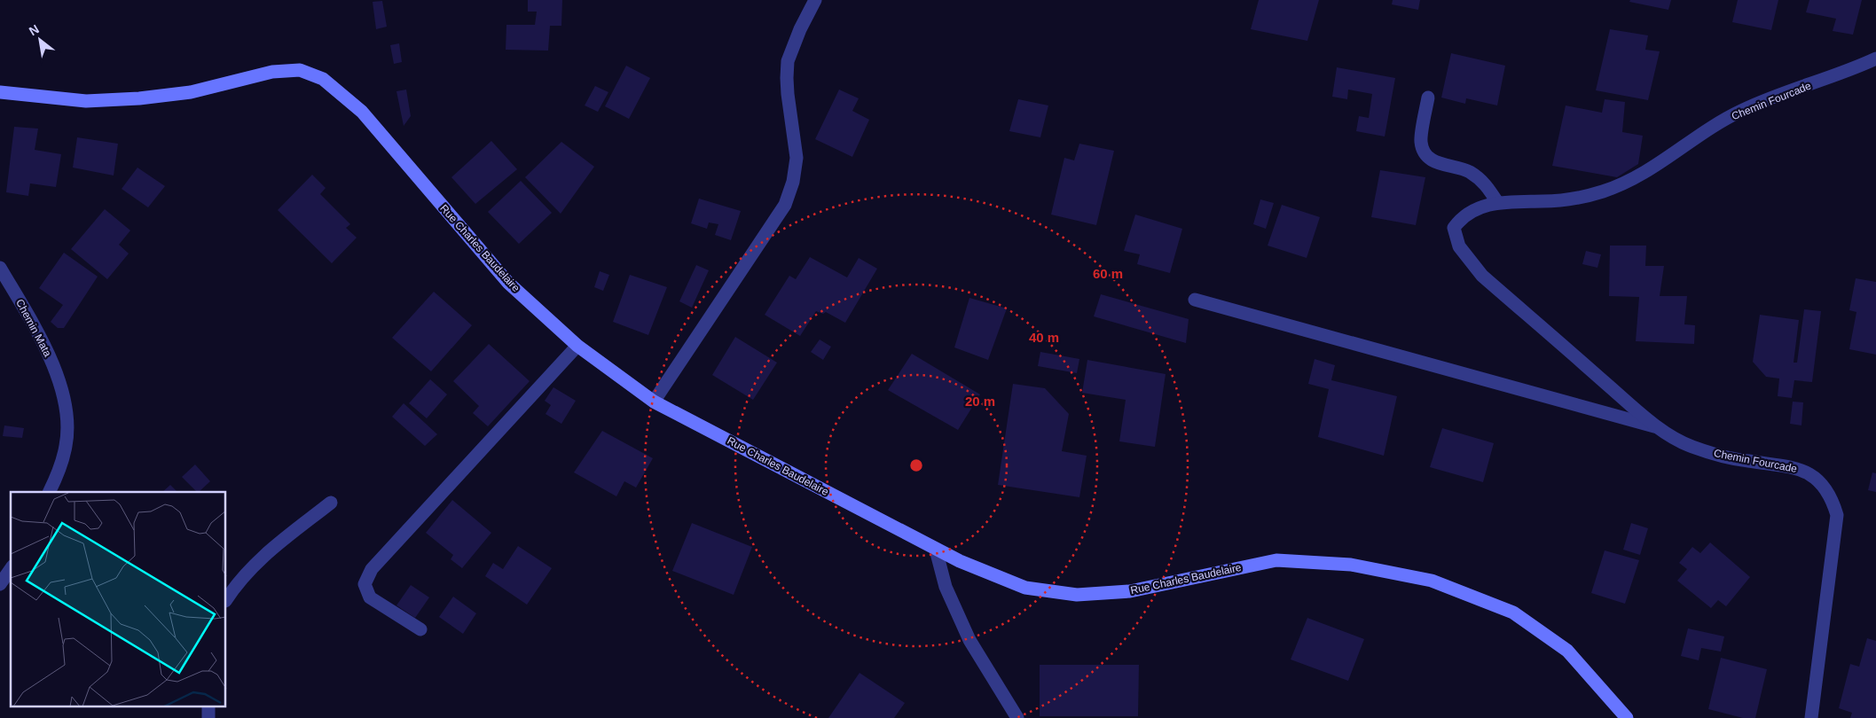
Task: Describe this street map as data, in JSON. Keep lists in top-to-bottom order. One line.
{"streets":{"main road":["Rue Charles Baudelaire"],"street":["Chemin Fourcade","Chemin Mata"]},"north":"top left","rings":["60 m","40 m","20 m"]}
